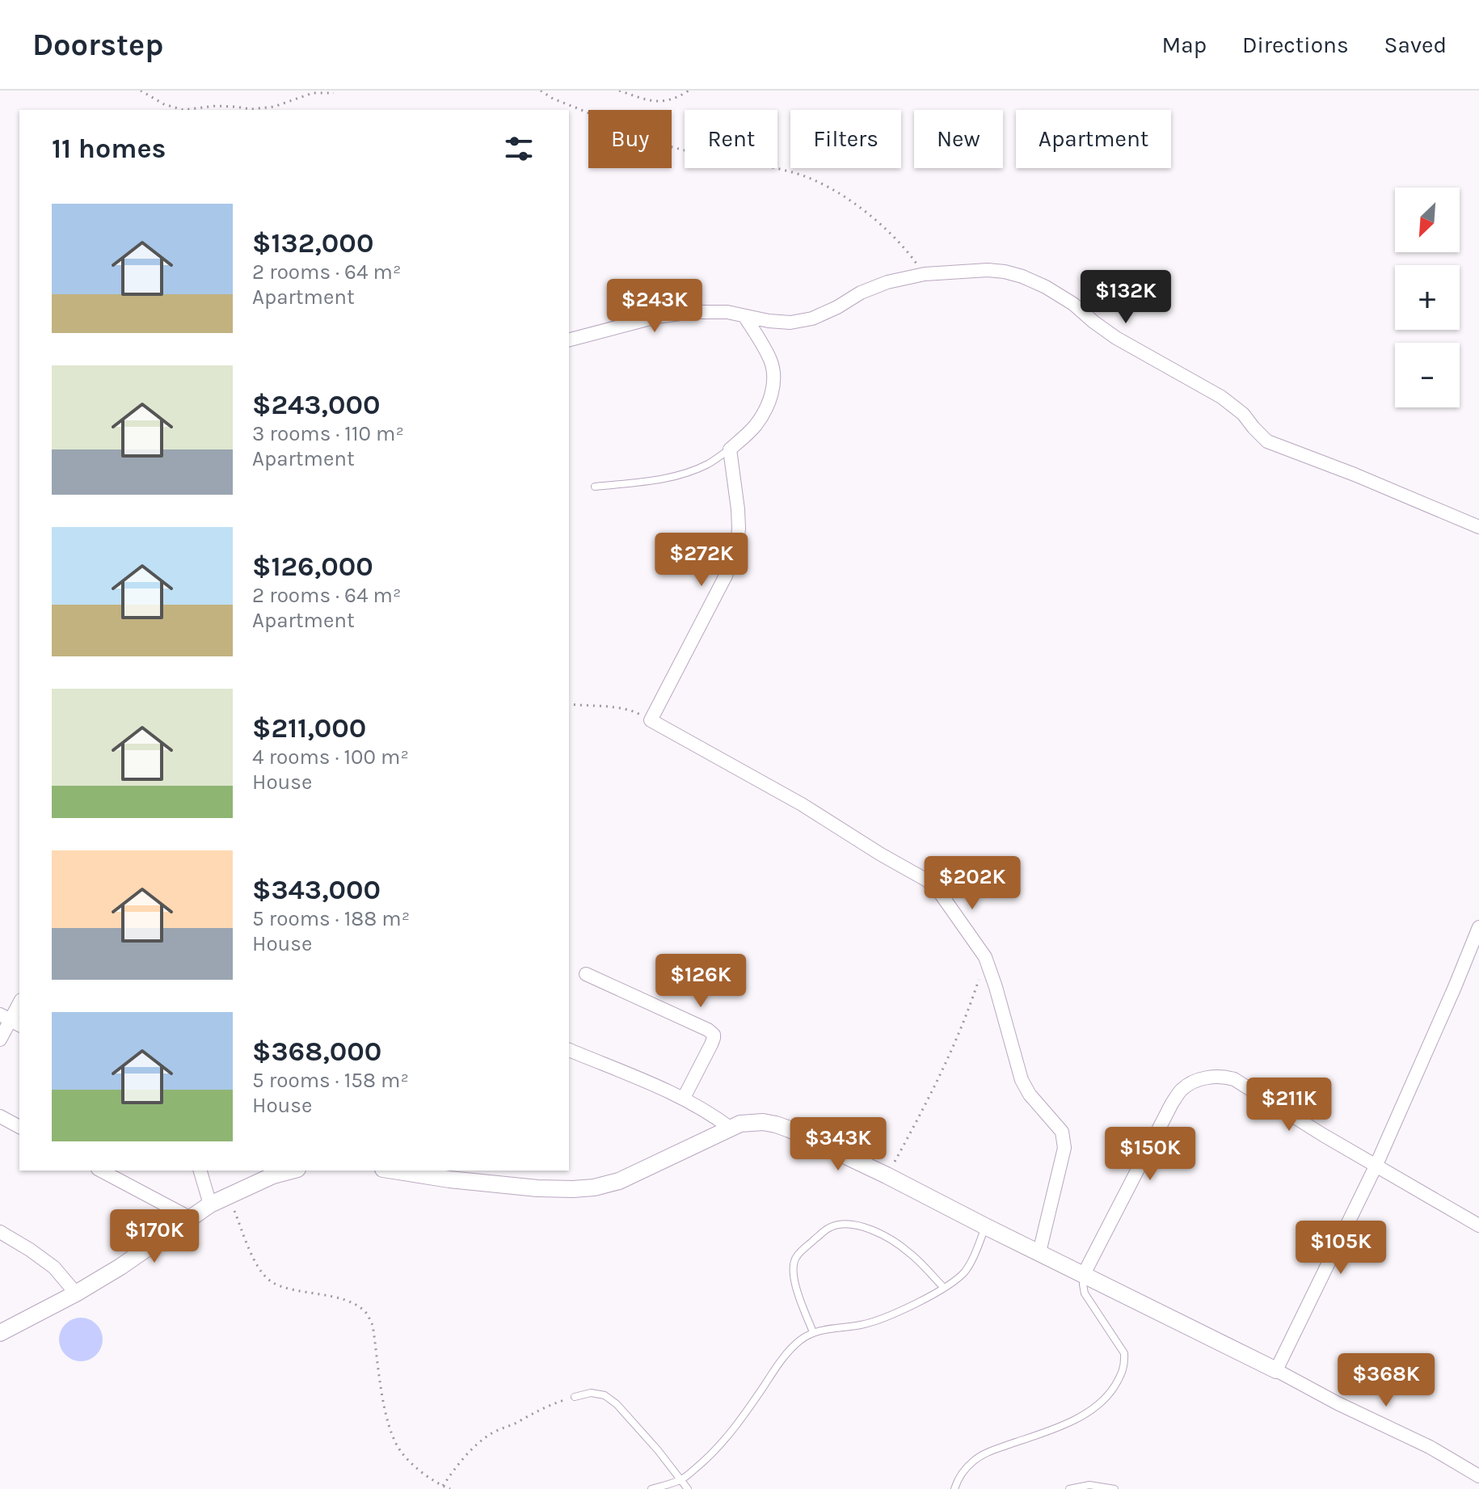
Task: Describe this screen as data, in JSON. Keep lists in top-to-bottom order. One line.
{"north":"bottom left","page":{"header":"Doorstep","nav":["Map","Directions","Saved"],"chip":["Buy","Rent","Filters","New","Apartment"],"heading":"11 homes","map_buttons":["+","−"],"list":[{"name":"$132,000","note":"2 rooms · 64 m² · Apartment"},{"name":"$243,000","note":"3 rooms · 110 m² · Apartment"},{"name":"$126,000","note":"2 rooms · 64 m² · Apartment"},{"name":"$211,000","note":"4 rooms · 100 m² · House"},{"name":"$343,000","note":"5 rooms · 188 m² · House"},{"name":"$368,000","note":"5 rooms · 158 m² · House"}],"price":["$132K","$243K","$272K","$202K","$126K","$211K","$343K","$150K","$170K","$105K","$368K"]}}
